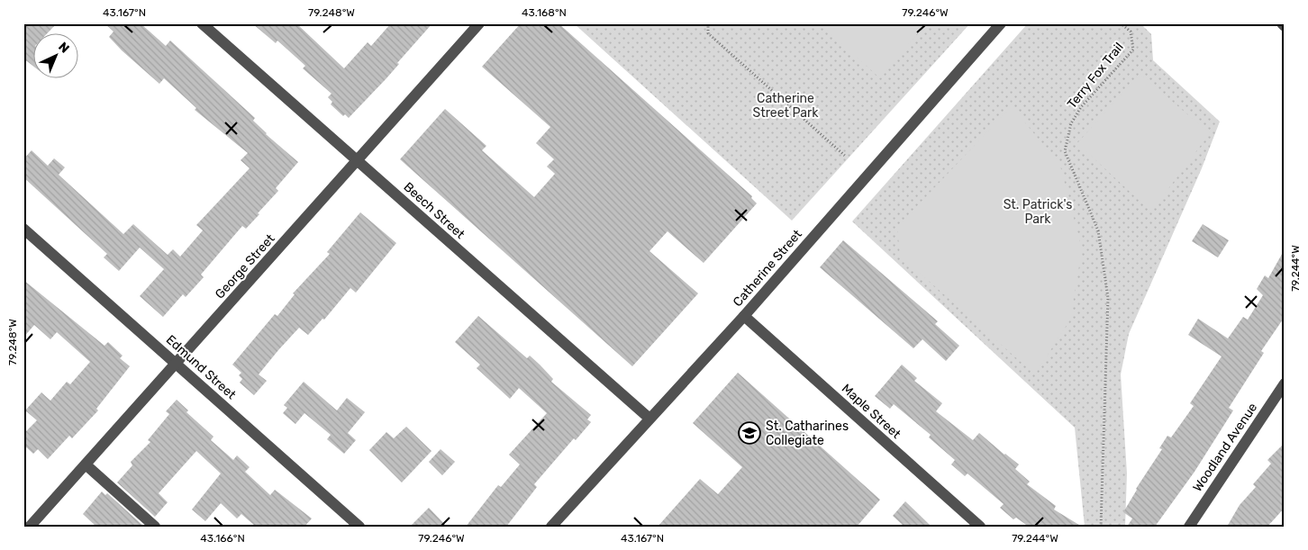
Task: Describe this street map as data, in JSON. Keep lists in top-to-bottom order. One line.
{"streets":{"street":["Beech Street","George Street","Catherine Street","Edmund Street","Maple Street","Woodland Avenue"],"path":["Terry Fox Trail"]},"crossings":[["Beech Street","George Street"],["Beech Street","Catherine Street"],["George Street","Edmund Street"],["Catherine Street","Maple Street"]],"parks":["Catherine Street Park","St. Patrick's Park"],"places":{"school or university":["St. Catharines Collegiate"]},"north":"top right","coordinates":["43.167°N","79.248°W","43.168°N","79.246°W","79.244°W","43.166°N"]}
